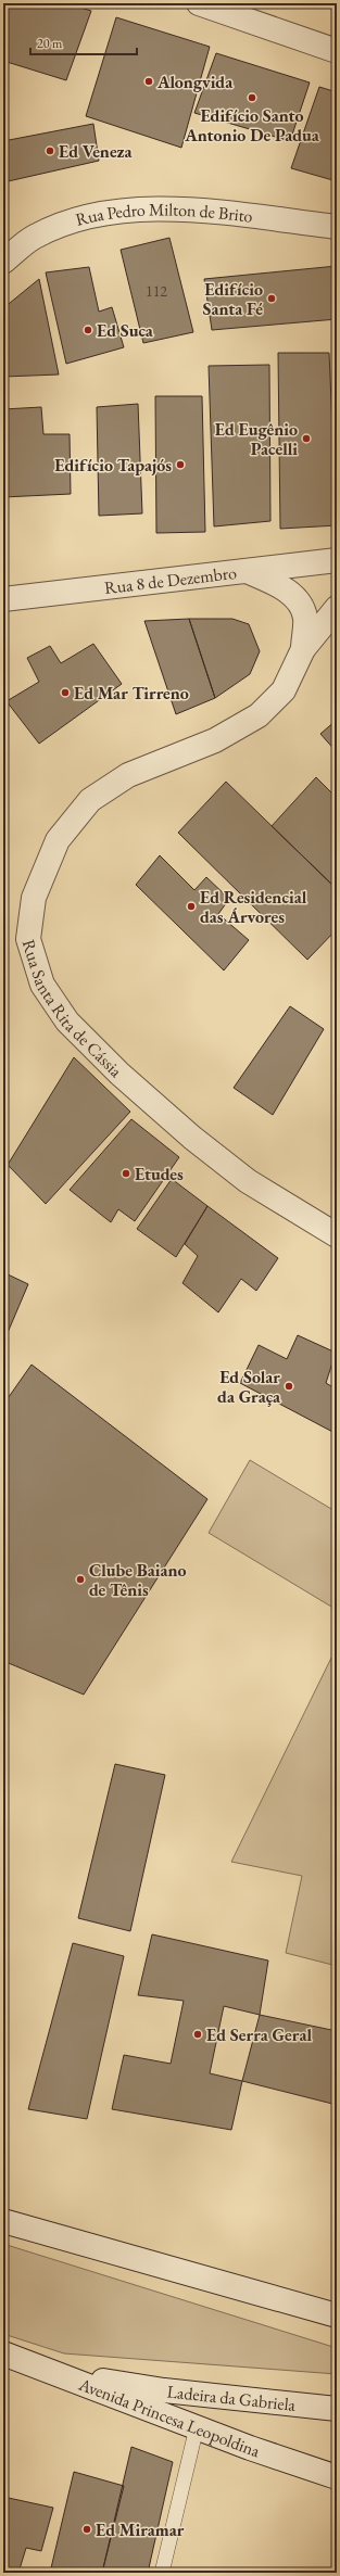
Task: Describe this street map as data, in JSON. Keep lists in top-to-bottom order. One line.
{"streets":{"street":["Rua Pedro Milton de Brito","Rua 8 de Dezembro","Rua Santa Rita de Cássia","Ladeira da Gabriela","Avenida Princesa Leopoldina"]},"crossings":[["Rua 8 de Dezembro","Rua Santa Rita de Cássia"],["Ladeira da Gabriela","Avenida Princesa Leopoldina"]],"places":["Alongvida","Edifício Santo Antonio De Padua","Ed Veneza","Edifício Santa Fé","Ed Suca","Ed Eugênio Pacelli","Edifício Tapajós","Ed Mar Tirreno","Ed Residencial das Árvores","Etudes","Ed Solar da Graça","Clube Baiano de Tênis","Ed Serra Geral","Ed Miramar"],"house_numbers":["112"],"scale_bar":"20 m"}
